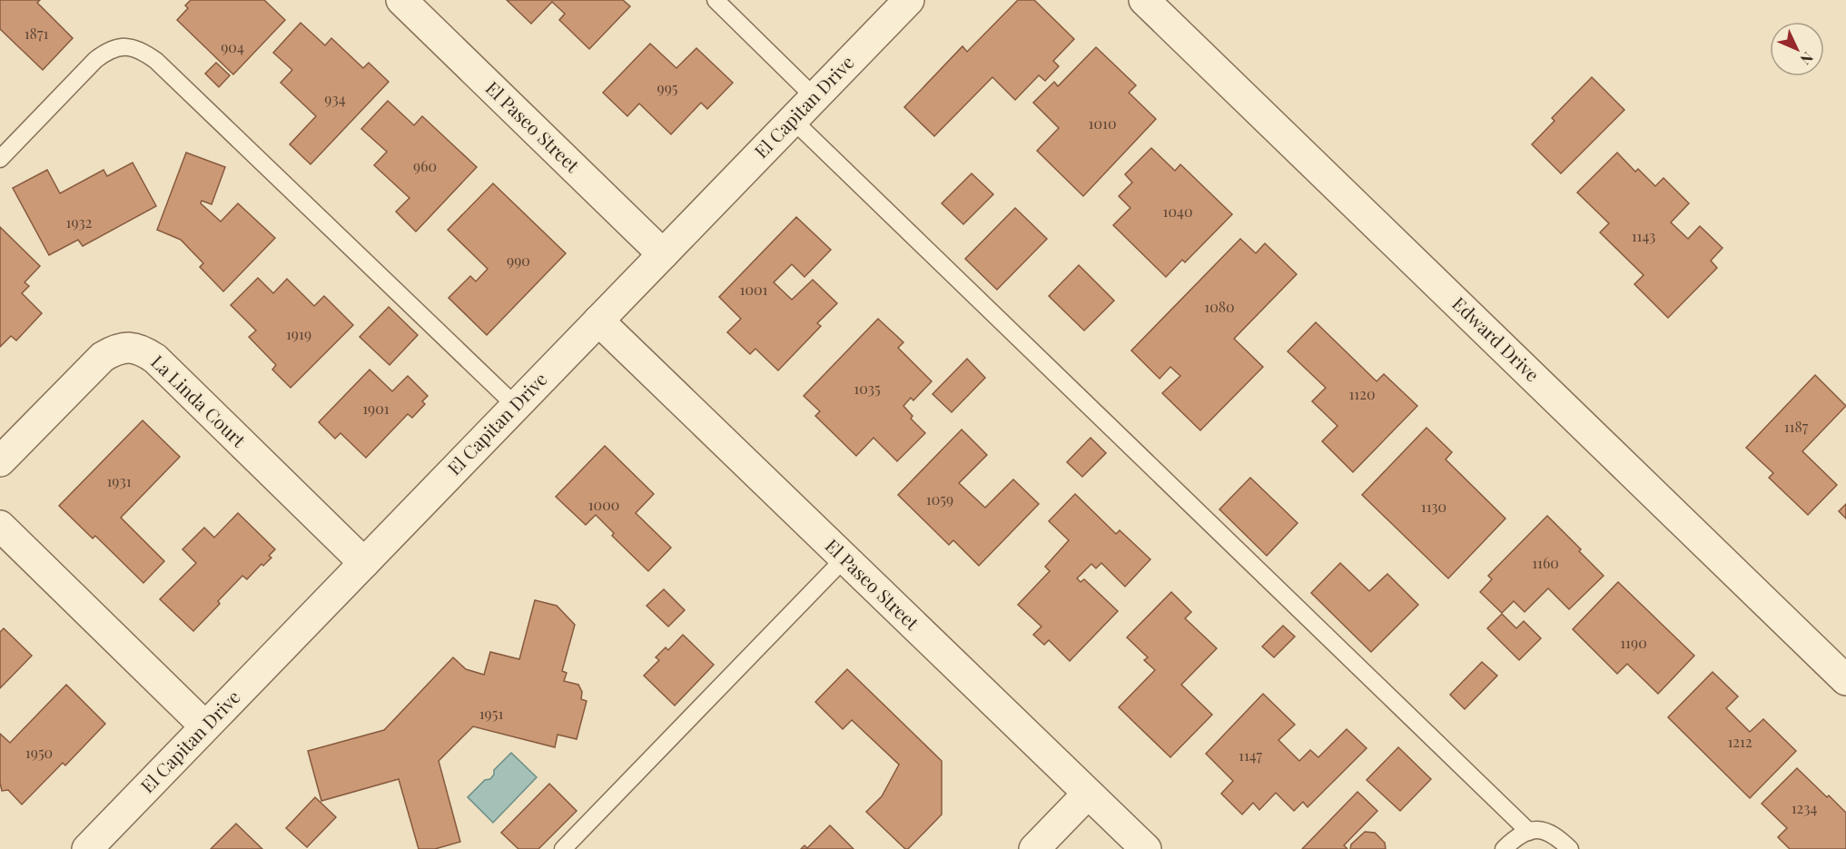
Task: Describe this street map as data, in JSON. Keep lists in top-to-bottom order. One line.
{"streets":{"street":["El Capitan Drive","El Paseo Street","Edward Drive","La Linda Court"]},"crossings":[["El Capitan Drive","El Paseo Street"],["El Capitan Drive","La Linda Court"]],"house_numbers":["1871","904","995","934","1010","960","1040","1932","1143","990","1001","1080","1919","1035","1120","1901","1187","1931","1059","1000","1130","1160","1190","1951","1212","1950","1147","1234"],"north":"bottom right"}
